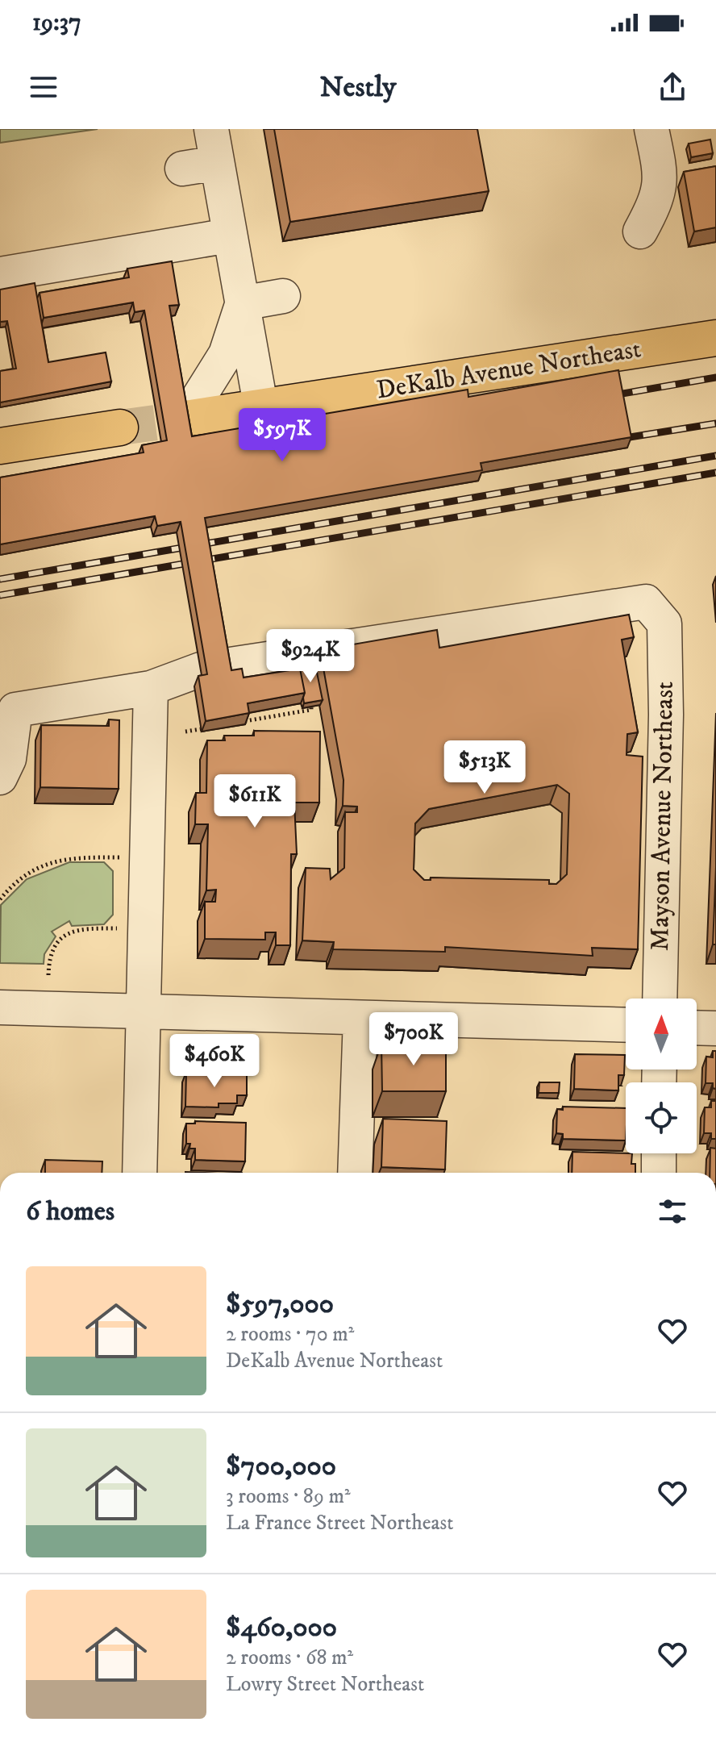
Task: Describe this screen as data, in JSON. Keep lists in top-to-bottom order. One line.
{"streets":{"main road":["DeKalb Avenue Northeast"],"street":["Mayson Avenue Northeast"]},"north":"top","page":{"status":"19:37","header":"Nestly","price":["$597K","$924K","$513K","$611K","$700K","$460K"],"heading":"6 homes","list":[{"name":"$597,000","note":"2 rooms · 70 m² · DeKalb Avenue Northeast"},{"name":"$700,000","note":"3 rooms · 89 m² · La France Street Northeast"},{"name":"$460,000","note":"2 rooms · 68 m² · Lowry Street Northeast"}]}}
